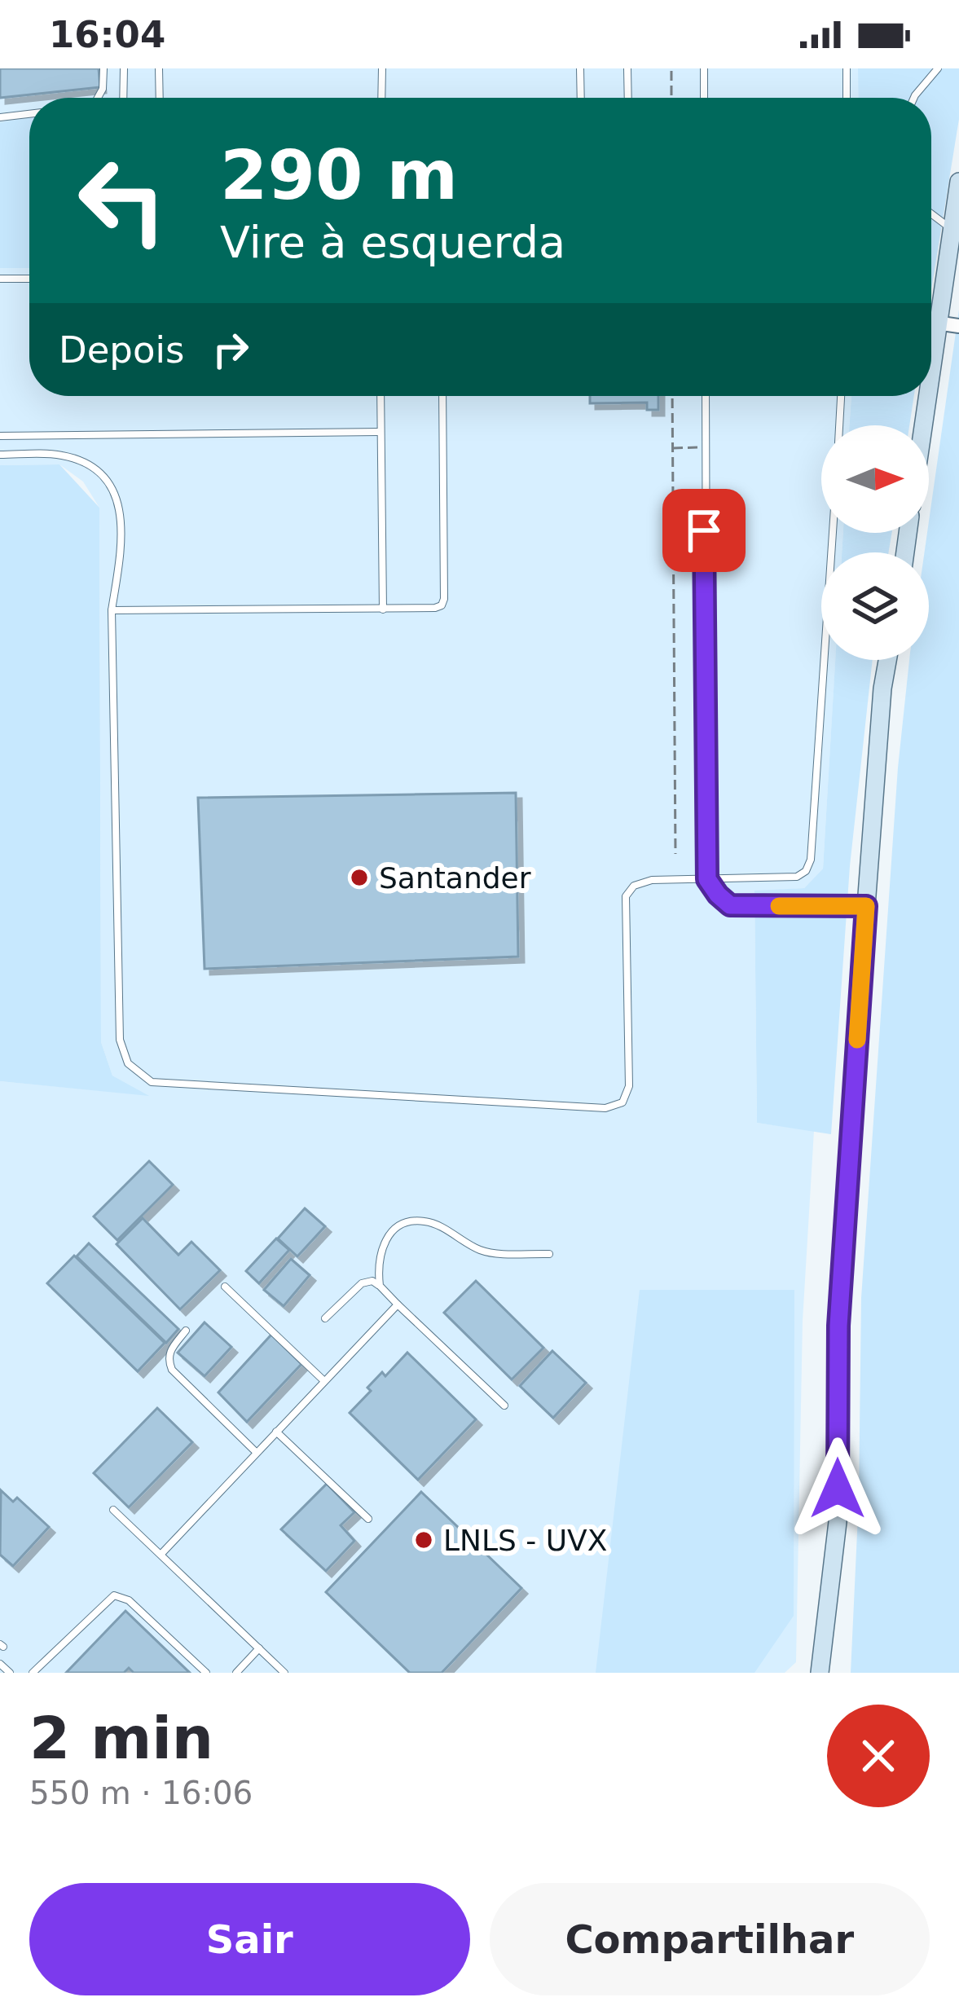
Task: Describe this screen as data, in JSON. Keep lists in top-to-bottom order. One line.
{"places":["Santander","LNLS - UVX"],"north":"right","page":{"status":"16:04","turn":["290 m","Vire à esquerda"],"then":"Depois","heading":["2 min","550 m · 16:06"],"buttons":["Sair","Compartilhar"]}}
